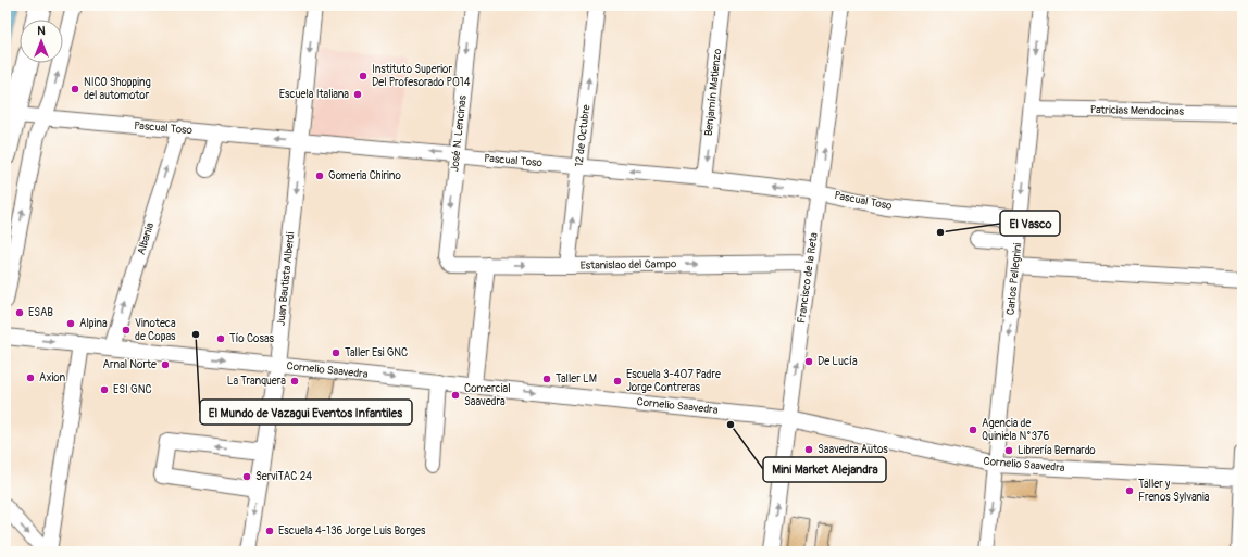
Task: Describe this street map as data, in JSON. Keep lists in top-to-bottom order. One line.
{"streets":{"street":["Benjamín Matienzo","Patricias Mendocinas","Pascual Toso","José N. Lencinas","12 de Octubre","Albania","Estanislao del Campo","Francisco de la Reta","Juan Bautista Alberdi","Carlos Pellegrini","Cornelio Saavedra"]},"crossings":[["Benjamín Matienzo","Pascual Toso"],["Patricias Mendocinas","Carlos Pellegrini"],["Pascual Toso","José N. Lencinas"],["Pascual Toso","12 de Octubre"],["Pascual Toso","Albania"],["Pascual Toso","Francisco de la Reta"],["Pascual Toso","Juan Bautista Alberdi"],["Pascual Toso","Carlos Pellegrini"],["José N. Lencinas","Estanislao del Campo"],["12 de Octubre","Estanislao del Campo"],["Albania","Cornelio Saavedra"],["Estanislao del Campo","Francisco de la Reta"],["Francisco de la Reta","Cornelio Saavedra"],["Juan Bautista Alberdi","Cornelio Saavedra"],["Carlos Pellegrini","Cornelio Saavedra"]],"one_way":["Benjamín Matienzo","Pascual Toso","José N. Lencinas","12 de Octubre","Estanislao del Campo","Francisco de la Reta","Juan Bautista Alberdi","Carlos Pellegrini","Cornelio Saavedra"],"places":["Instituto Superior Del Profesorado P014","NICO Shopping del automotor","Escuela Italiana","Gomeria Chirino","El Vasco","ESAB","Alpina","Vinoteca de Copas","El Mundo de Vazagui Eventos Infantiles","Tío Cosas","Taller Esi GNC","De Lucía","Arnal Norte","Axion","Taller LM","La Tranquera","Escuela 3-407 Padre Jorge Contreras","ESI GNC","Comercial Saavedra","Mini Market Alejandra","Agencia de Quiniela N°376","Saavedra Autos","Librería Bernardo","ServiTAC 24","Taller y Frenos Sylvania","Escuela 4-136 Jorge Luis Borges"],"north":"top"}
